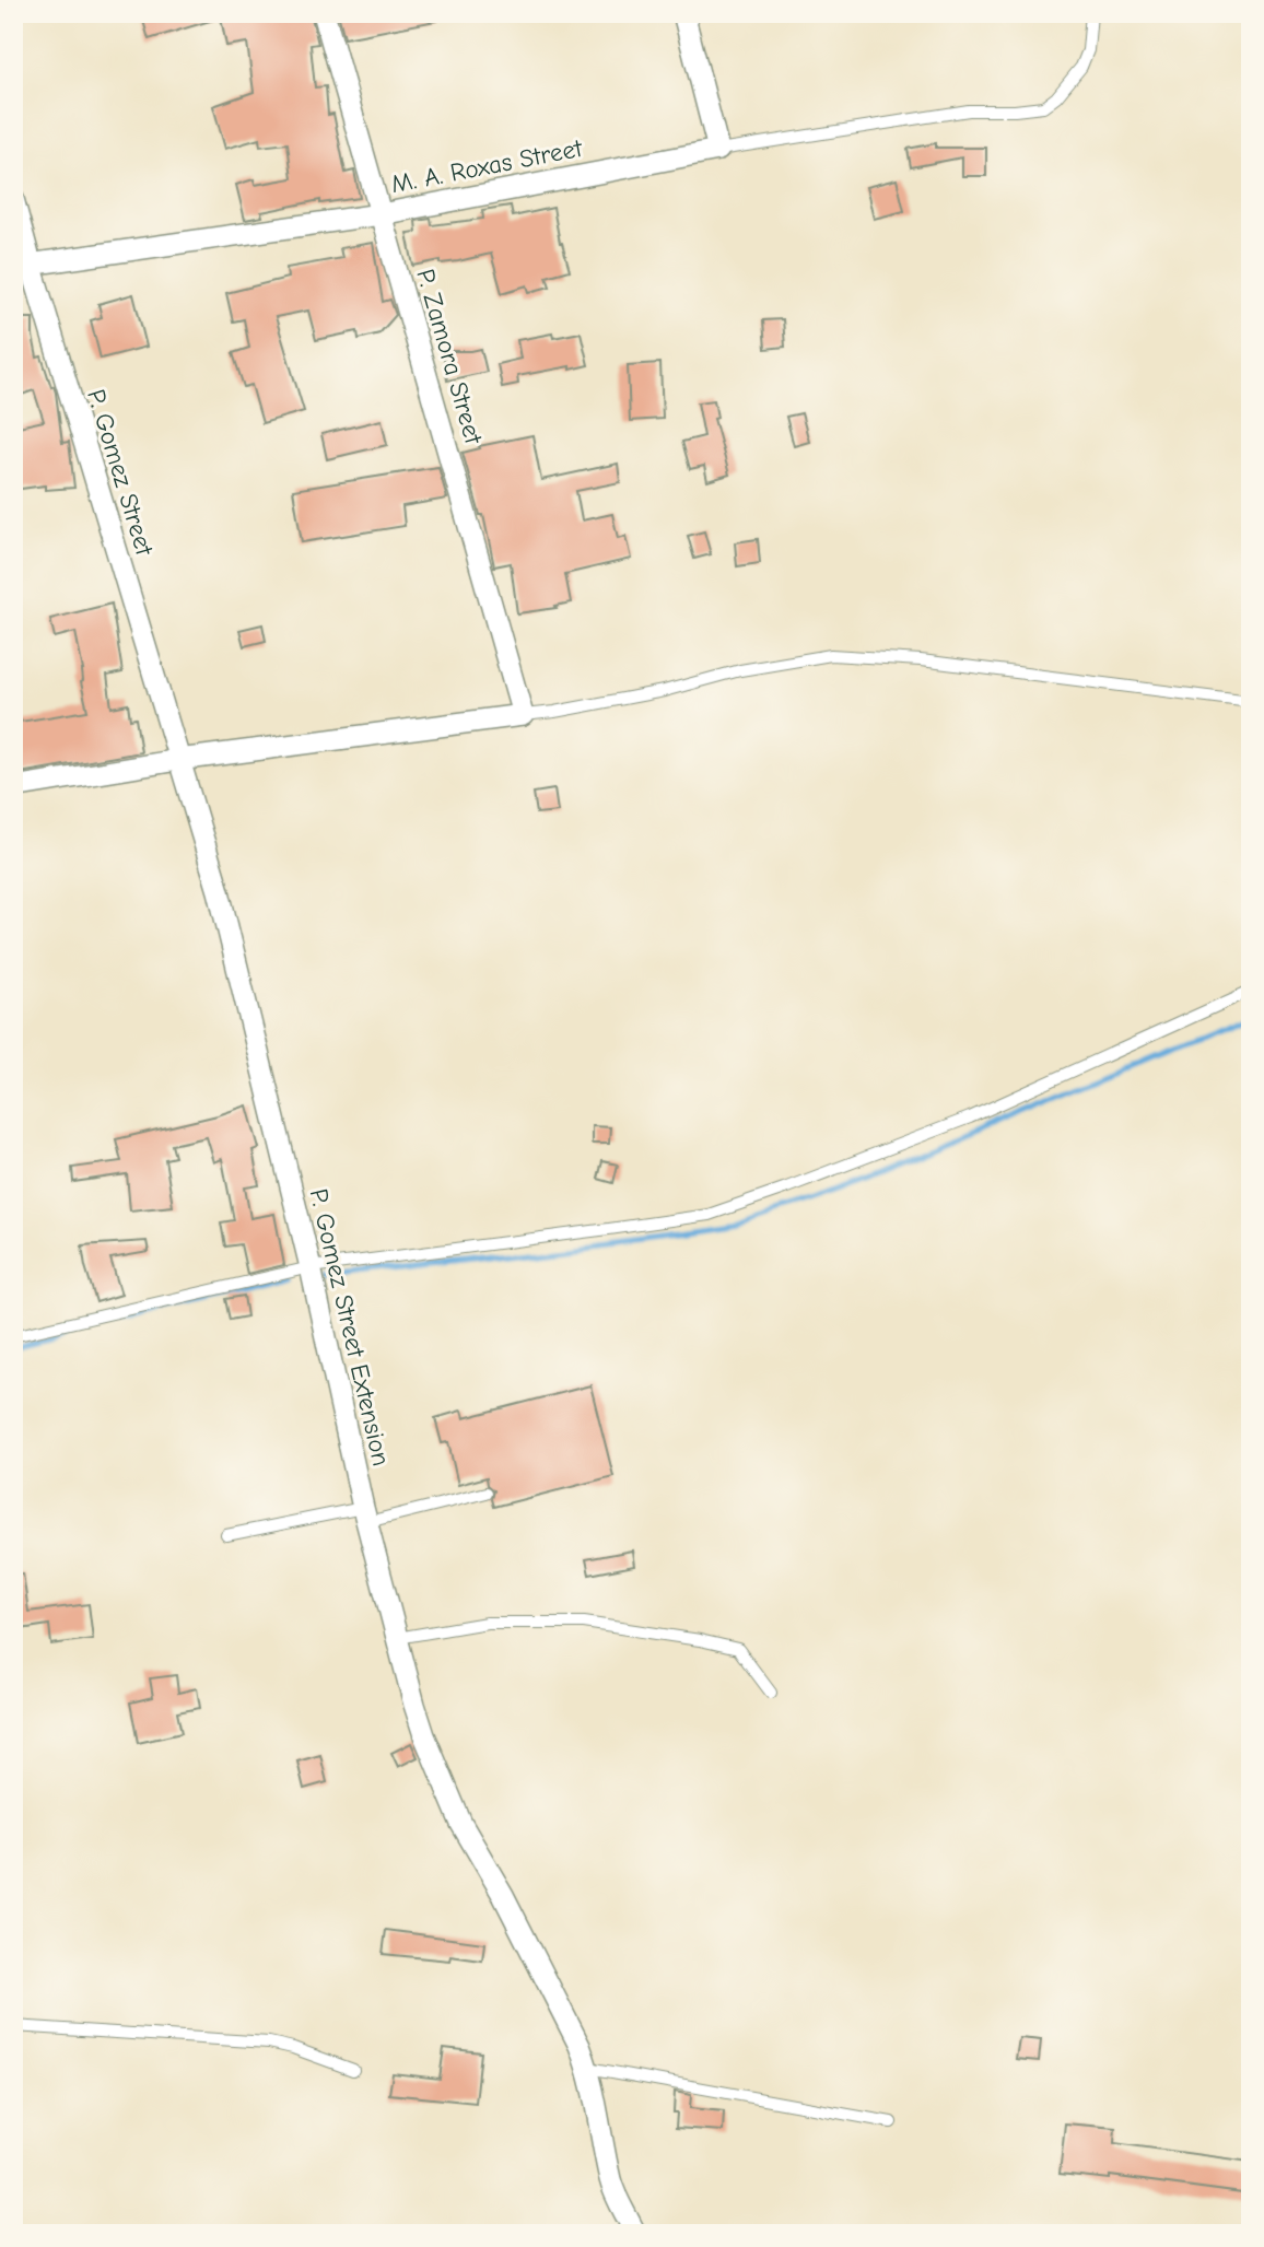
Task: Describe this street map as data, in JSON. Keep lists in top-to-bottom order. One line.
{"streets":{"street":["M. A. Roxas Street","P. Zamora Street","P. Gomez Street","P. Gomez Street Extension"]},"crossings":[["M. A. Roxas Street","P. Zamora Street"],["M. A. Roxas Street","P. Gomez Street"],["P. Gomez Street","P. Gomez Street Extension"]]}
